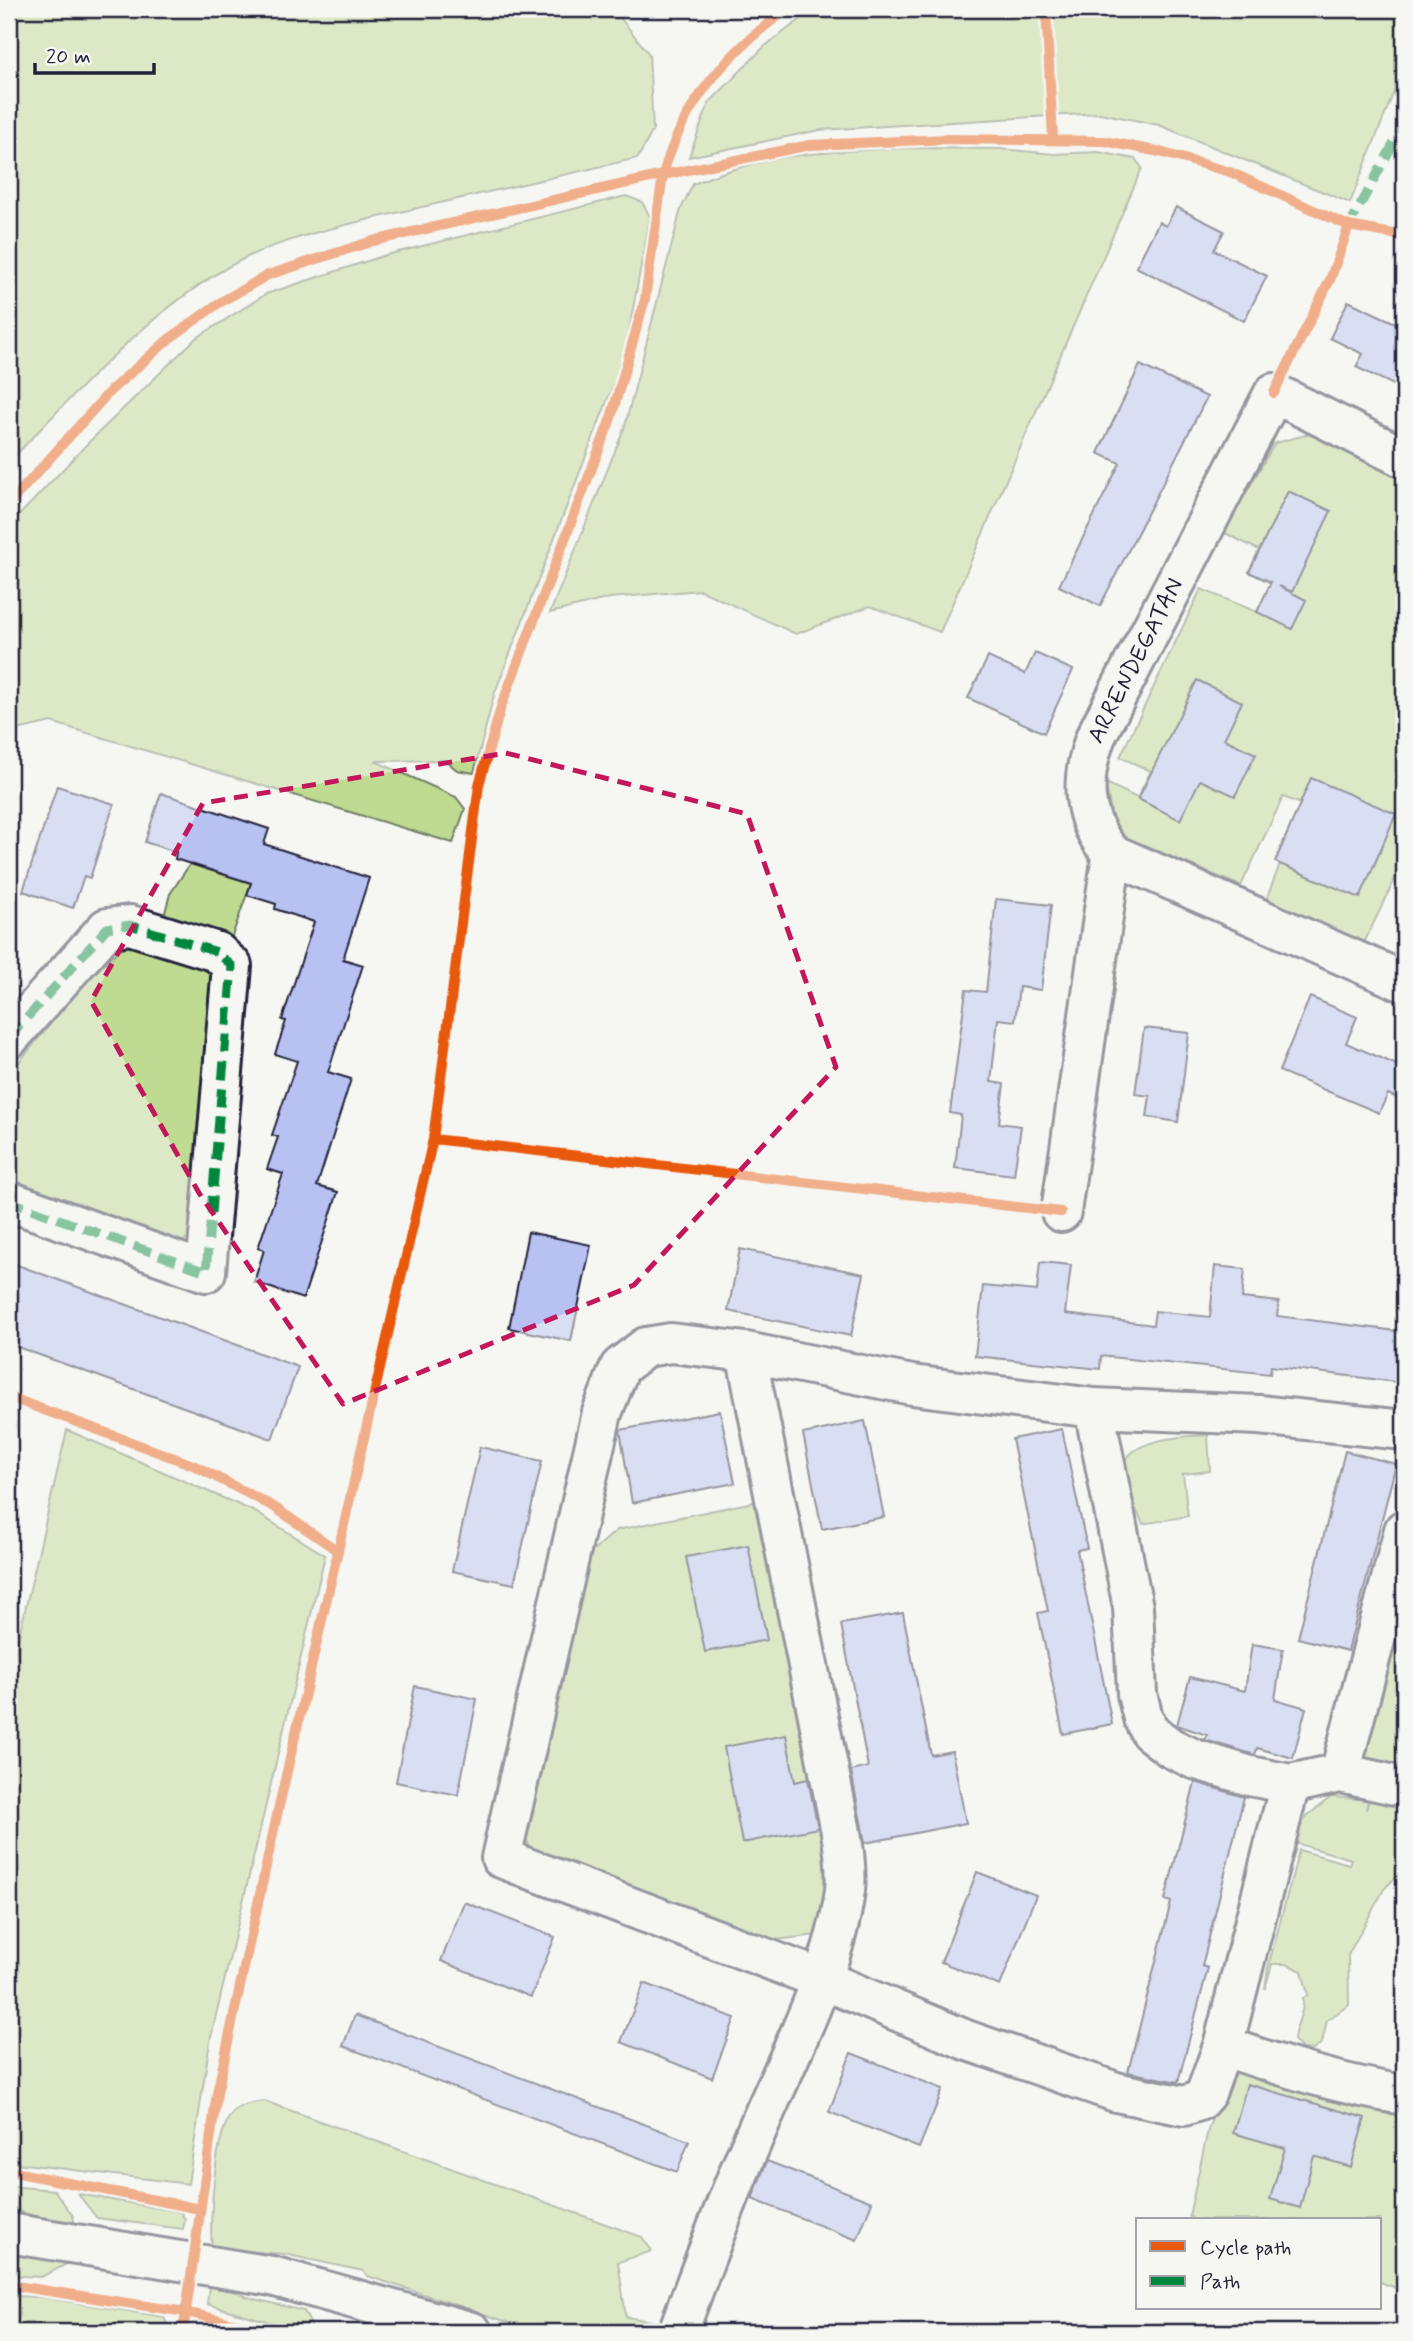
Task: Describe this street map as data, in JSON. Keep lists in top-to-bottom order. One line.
{"streets":{"street":["ARRENDEGATAN"]},"legend":["Cycle path","Path"],"scale_bar":"20 m"}
